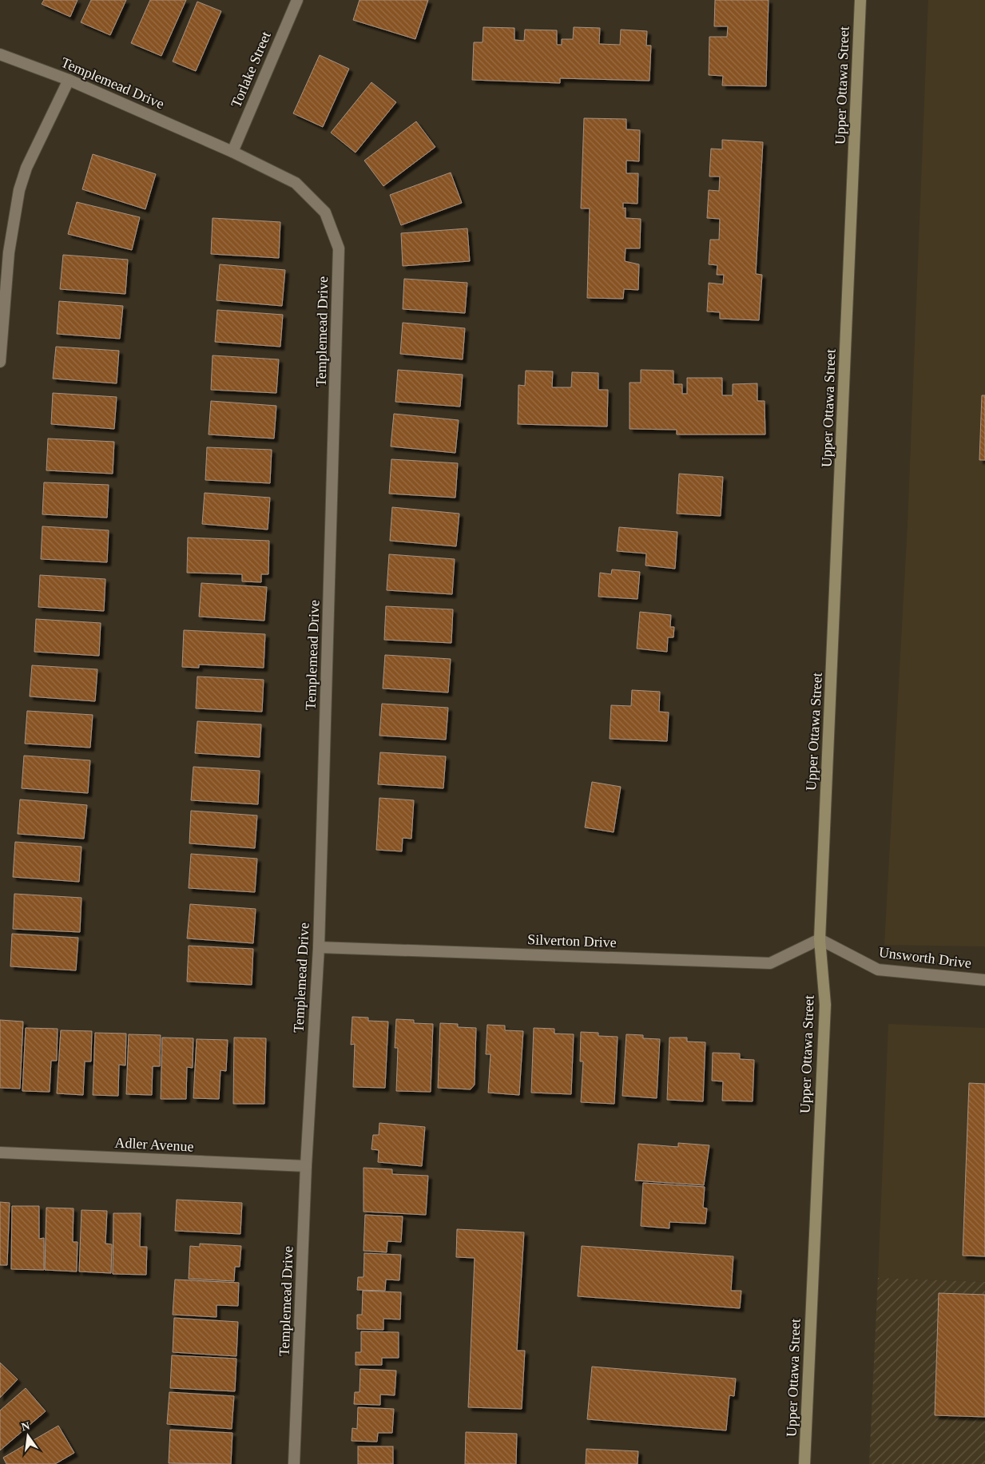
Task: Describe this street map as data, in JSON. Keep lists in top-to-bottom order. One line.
{"streets":{"main road":["Upper Ottawa Street"],"street":["Torlake Street","Templemead Drive","Silverton Drive","Unsworth Drive","Adler Avenue"]},"crossings":[["Torlake Street","Templemead Drive"],["Templemead Drive","Silverton Drive"],["Templemead Drive","Adler Avenue"],["Upper Ottawa Street","Silverton Drive"],["Upper Ottawa Street","Unsworth Drive"],["Silverton Drive","Unsworth Drive"]],"north":"top"}
